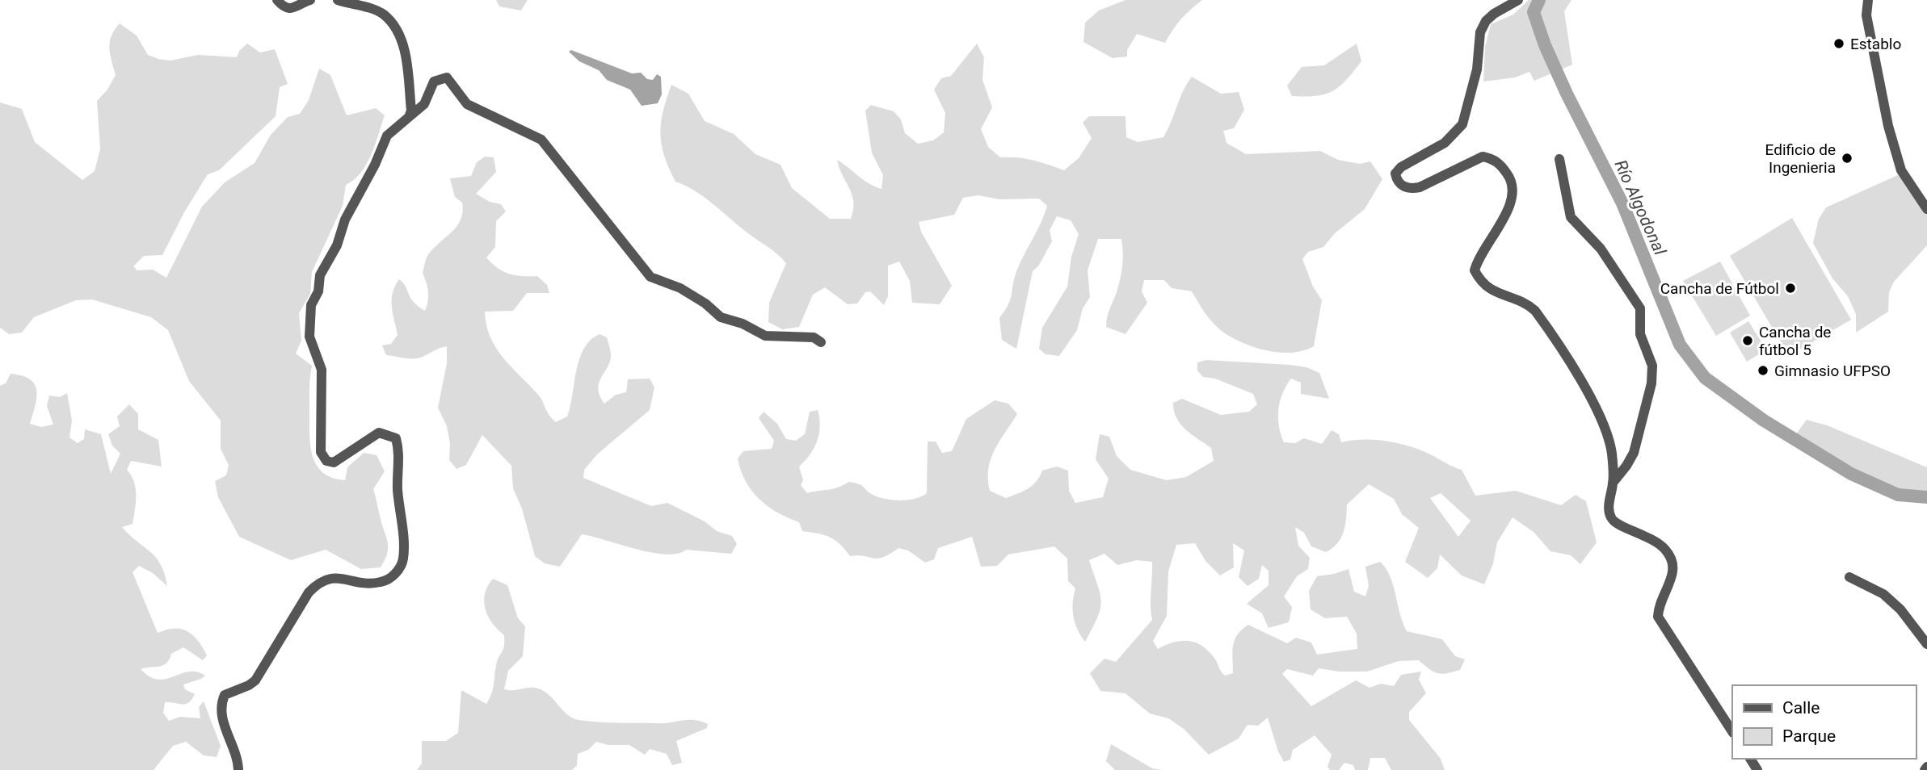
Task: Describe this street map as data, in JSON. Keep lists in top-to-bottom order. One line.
{"water":["Río Algodonal"],"places":["Establo","Edificio de Ingenieria","Cancha de Fútbol","Cancha de fútbol 5","Gimnasio UFPSO"],"legend":["Calle","Parque"]}
